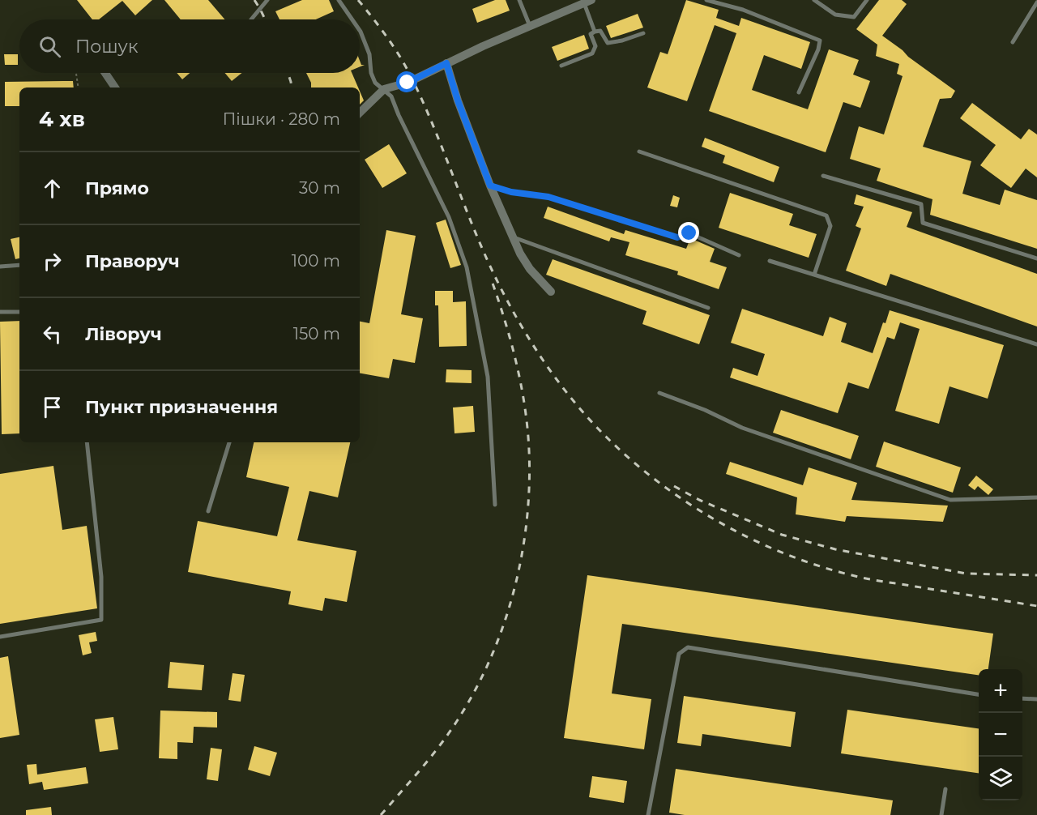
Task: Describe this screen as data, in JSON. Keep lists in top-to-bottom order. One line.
{"page":{"search":"Пошук","heading":["4 хв","Пішки · 280 m"],"list":[["Прямо","30 m"],["Праворуч","100 m"],["Ліворуч","150 m"],"Пункт призначення"],"map_buttons":["+","−"]}}
